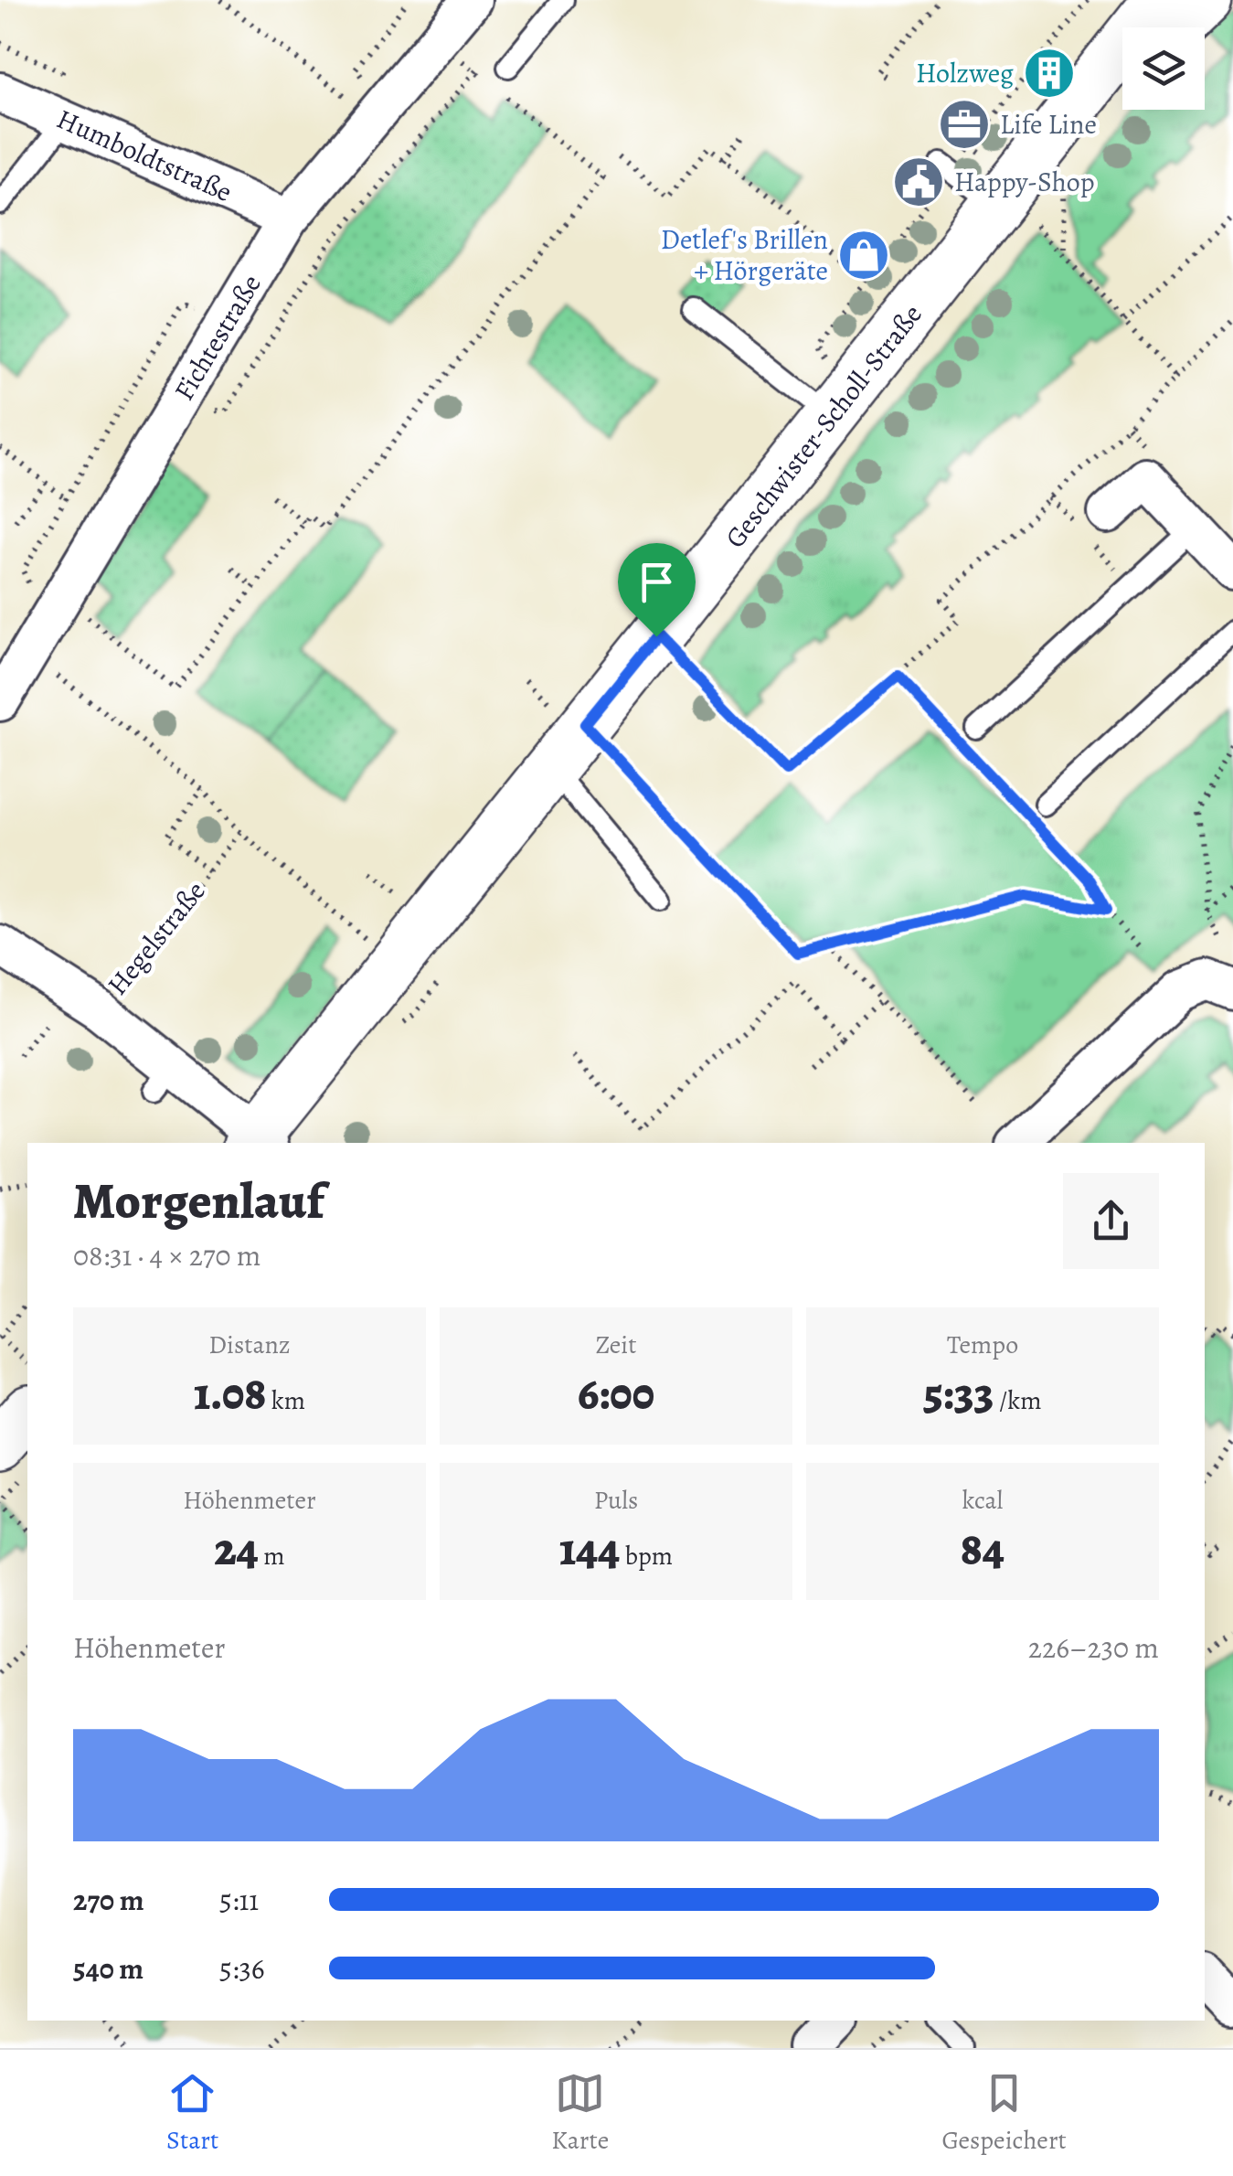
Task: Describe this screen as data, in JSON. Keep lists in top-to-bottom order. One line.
{"streets":{"street":["Humboldtstraße","Fichtestraße","Geschwister-Scholl-Straße","Hegelstraße"]},"crossings":[["Humboldtstraße","Fichtestraße"],["Geschwister-Scholl-Straße","Hegelstraße"]],"places":{"building":["Holzweg"],"office":["Life Line"],"public building":["Happy-Shop"],"shop":["Detlef's Brillen + Hörgeräte"]},"page":{"heading":["Morgenlauf","08:31 · 4 × 270 m"],"stats":[["Distanz","1.08 km"],["Zeit","6:00"],["Tempo","5:33 /km"],["Höhenmeter","24 m"],["Puls","144 bpm"],["kcal","84"]],"chart":["Höhenmeter","226–230 m"],"list":[{"name":"270 m","note":"5:11"},{"name":"540 m","note":"5:36"}],"tabs":["Start","Karte","Gespeichert"]}}
